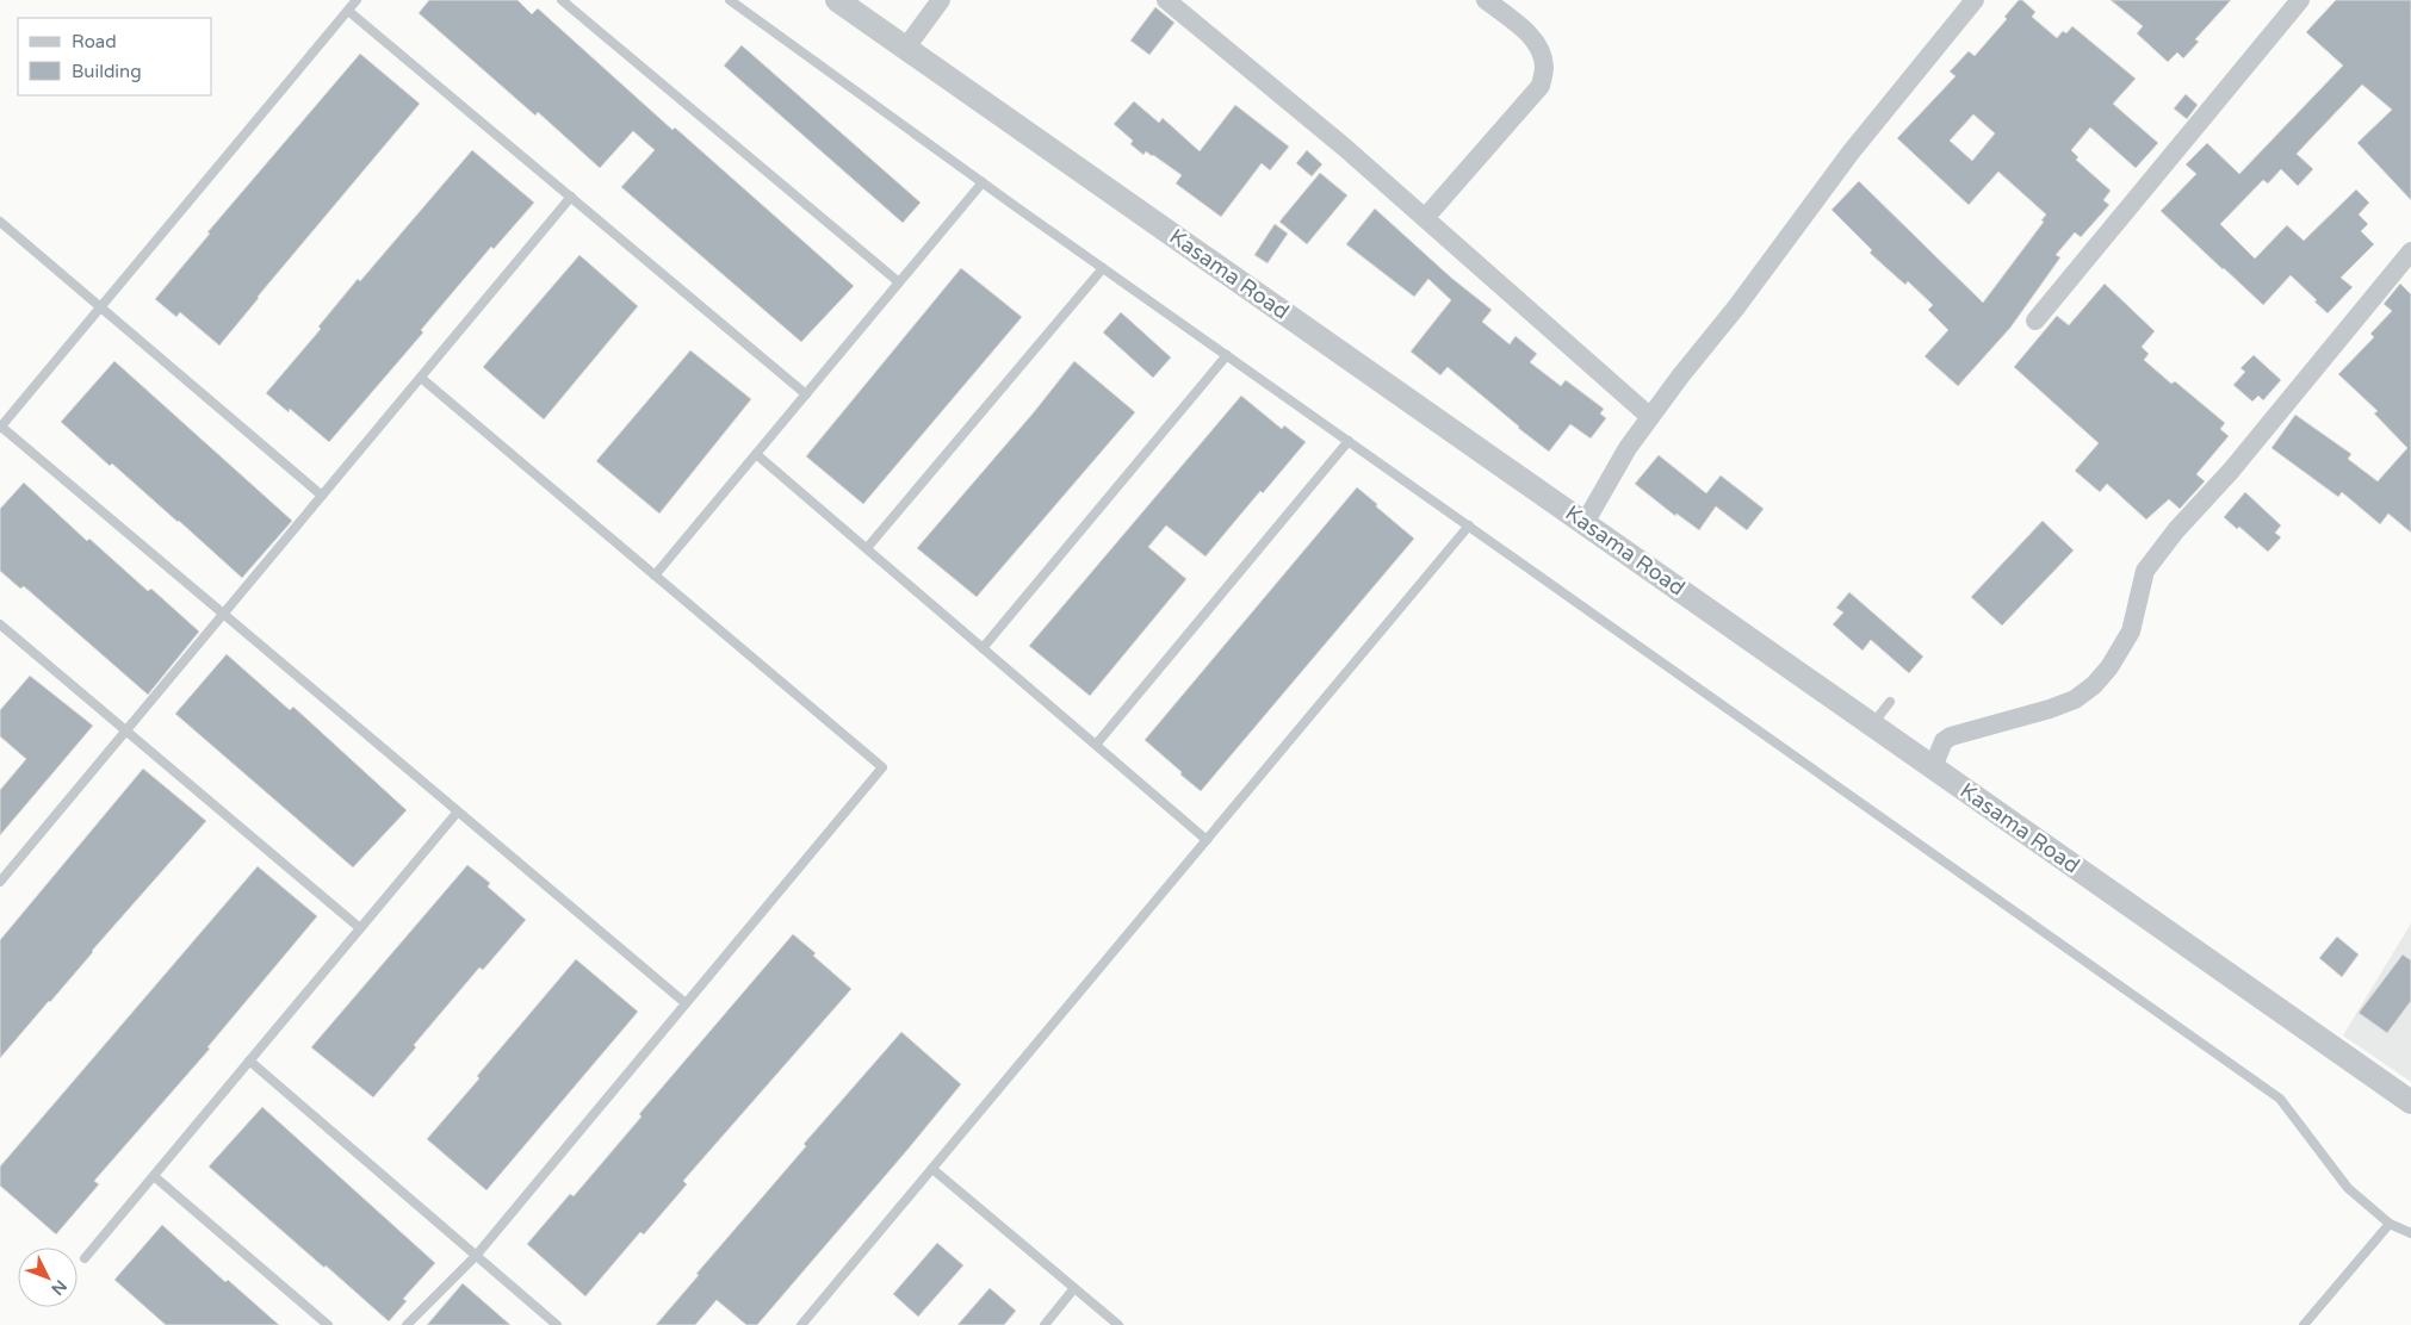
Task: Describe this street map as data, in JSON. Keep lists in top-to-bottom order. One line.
{"streets":{"street":["Kasama Road"]},"legend":["Road","Building"],"north":"bottom right"}
